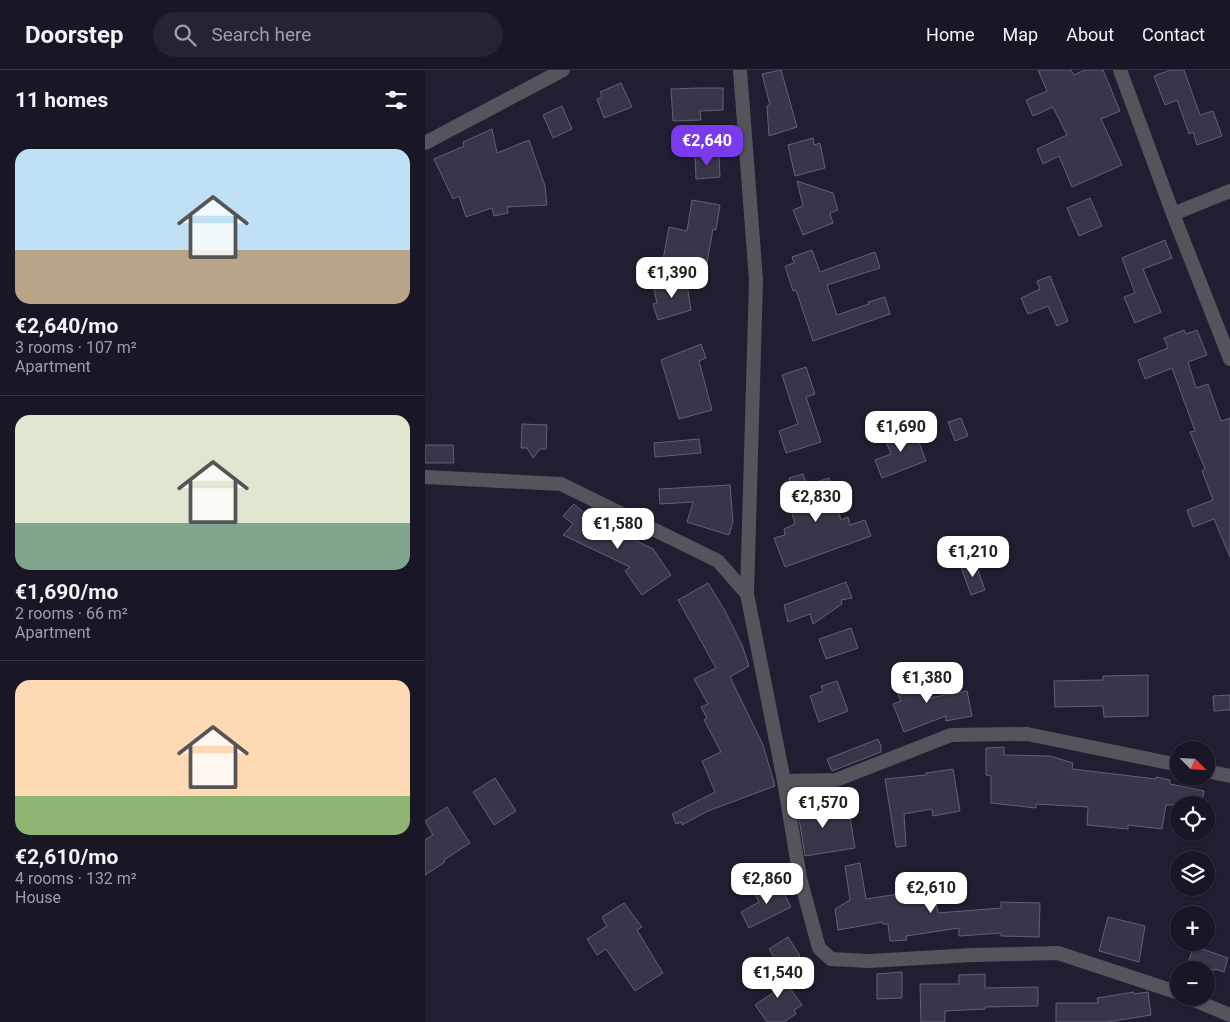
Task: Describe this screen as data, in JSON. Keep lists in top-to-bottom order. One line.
{"north":"bottom right","page":{"header":"Doorstep","search":"Search here","nav":["Home","Map","About","Contact"],"heading":"11 homes","price":["€2,640","€1,390","€1,690","€2,830","€1,580","€1,210","€1,380","€1,570","€2,860","€2,610","€1,540"],"list":[{"name":"€2,640/mo","note":"3 rooms · 107 m² · Apartment"},{"name":"€1,690/mo","note":"2 rooms · 66 m² · Apartment"},{"name":"€2,610/mo","note":"4 rooms · 132 m² · House"}],"map_buttons":["+","−"]}}
